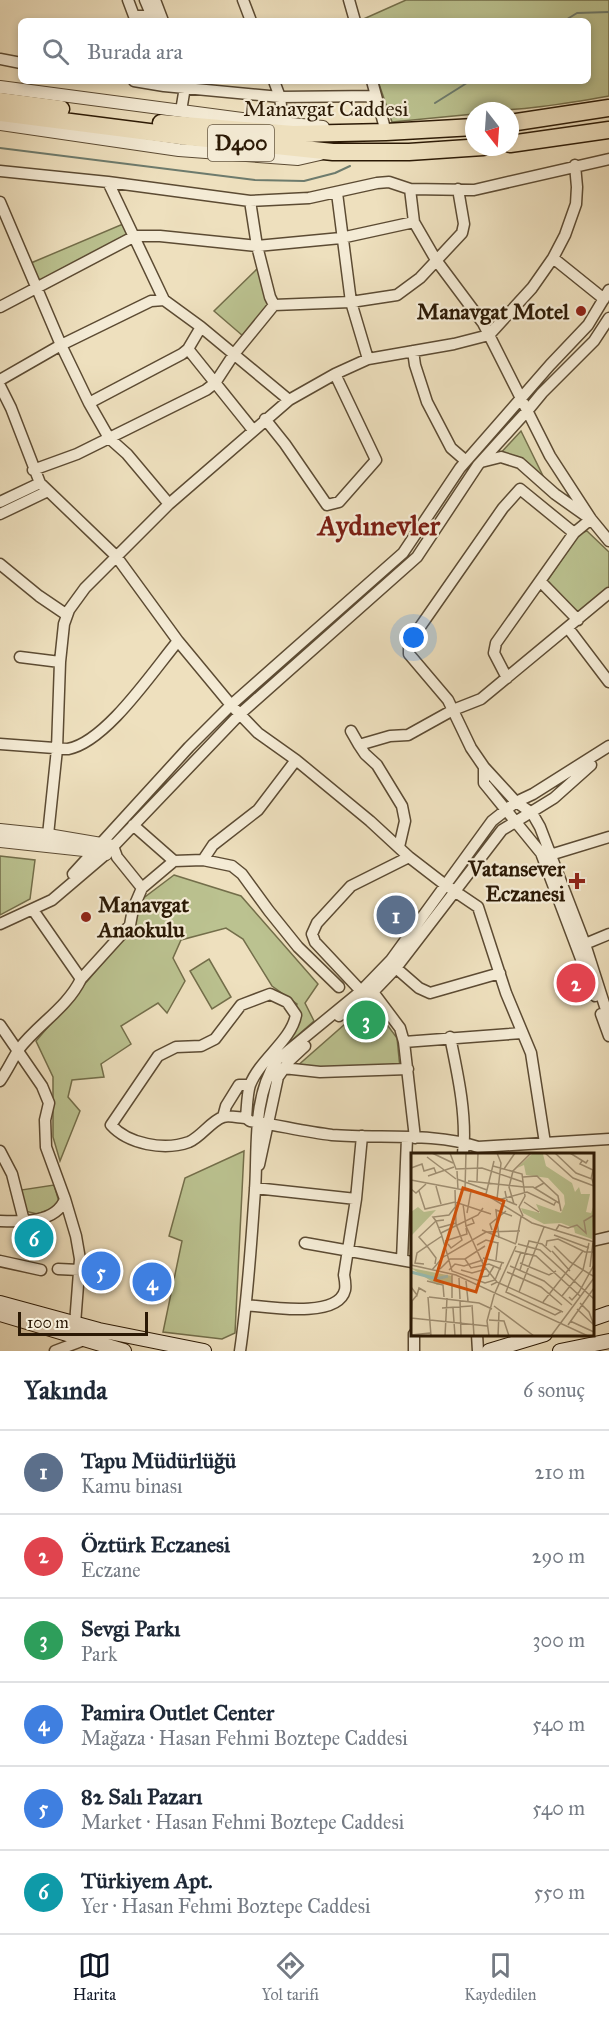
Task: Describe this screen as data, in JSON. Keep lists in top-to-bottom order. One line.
{"streets":{"highway":["Manavgat Caddesi","D400"]},"districts":["Aydınevler"],"places":{"other":["Manavgat Motel","Manavgat Anaokulu"],"health":["Vatansever Eczanesi"]},"scale_bar":"100 m","north":"bottom","page":{"search":"Burada ara","pins":["1","2","3","6","5","4"],"scale":"100 m","heading":["Yakında","6 sonuç"],"list":[{"mark":"1","name":"Tapu Müdürlüğü","note":"Kamu binası","value":"210 m"},{"mark":"2","name":"Öztürk Eczanesi","note":"Eczane","value":"290 m"},{"mark":"3","name":"Sevgi Parkı","note":"Park","value":"300 m"},{"mark":"4","name":"Pamira Outlet Center","note":"Mağaza · Hasan Fehmi Boztepe Caddesi","value":"540 m"},{"mark":"5","name":"82 Salı Pazarı","note":"Market · Hasan Fehmi Boztepe Caddesi","value":"540 m"},{"mark":"6","name":"Türkiyem Apt.","note":"Yer · Hasan Fehmi Boztepe Caddesi","value":"550 m"}],"nav":["Harita","Yol tarifi","Kaydedilen"]}}
